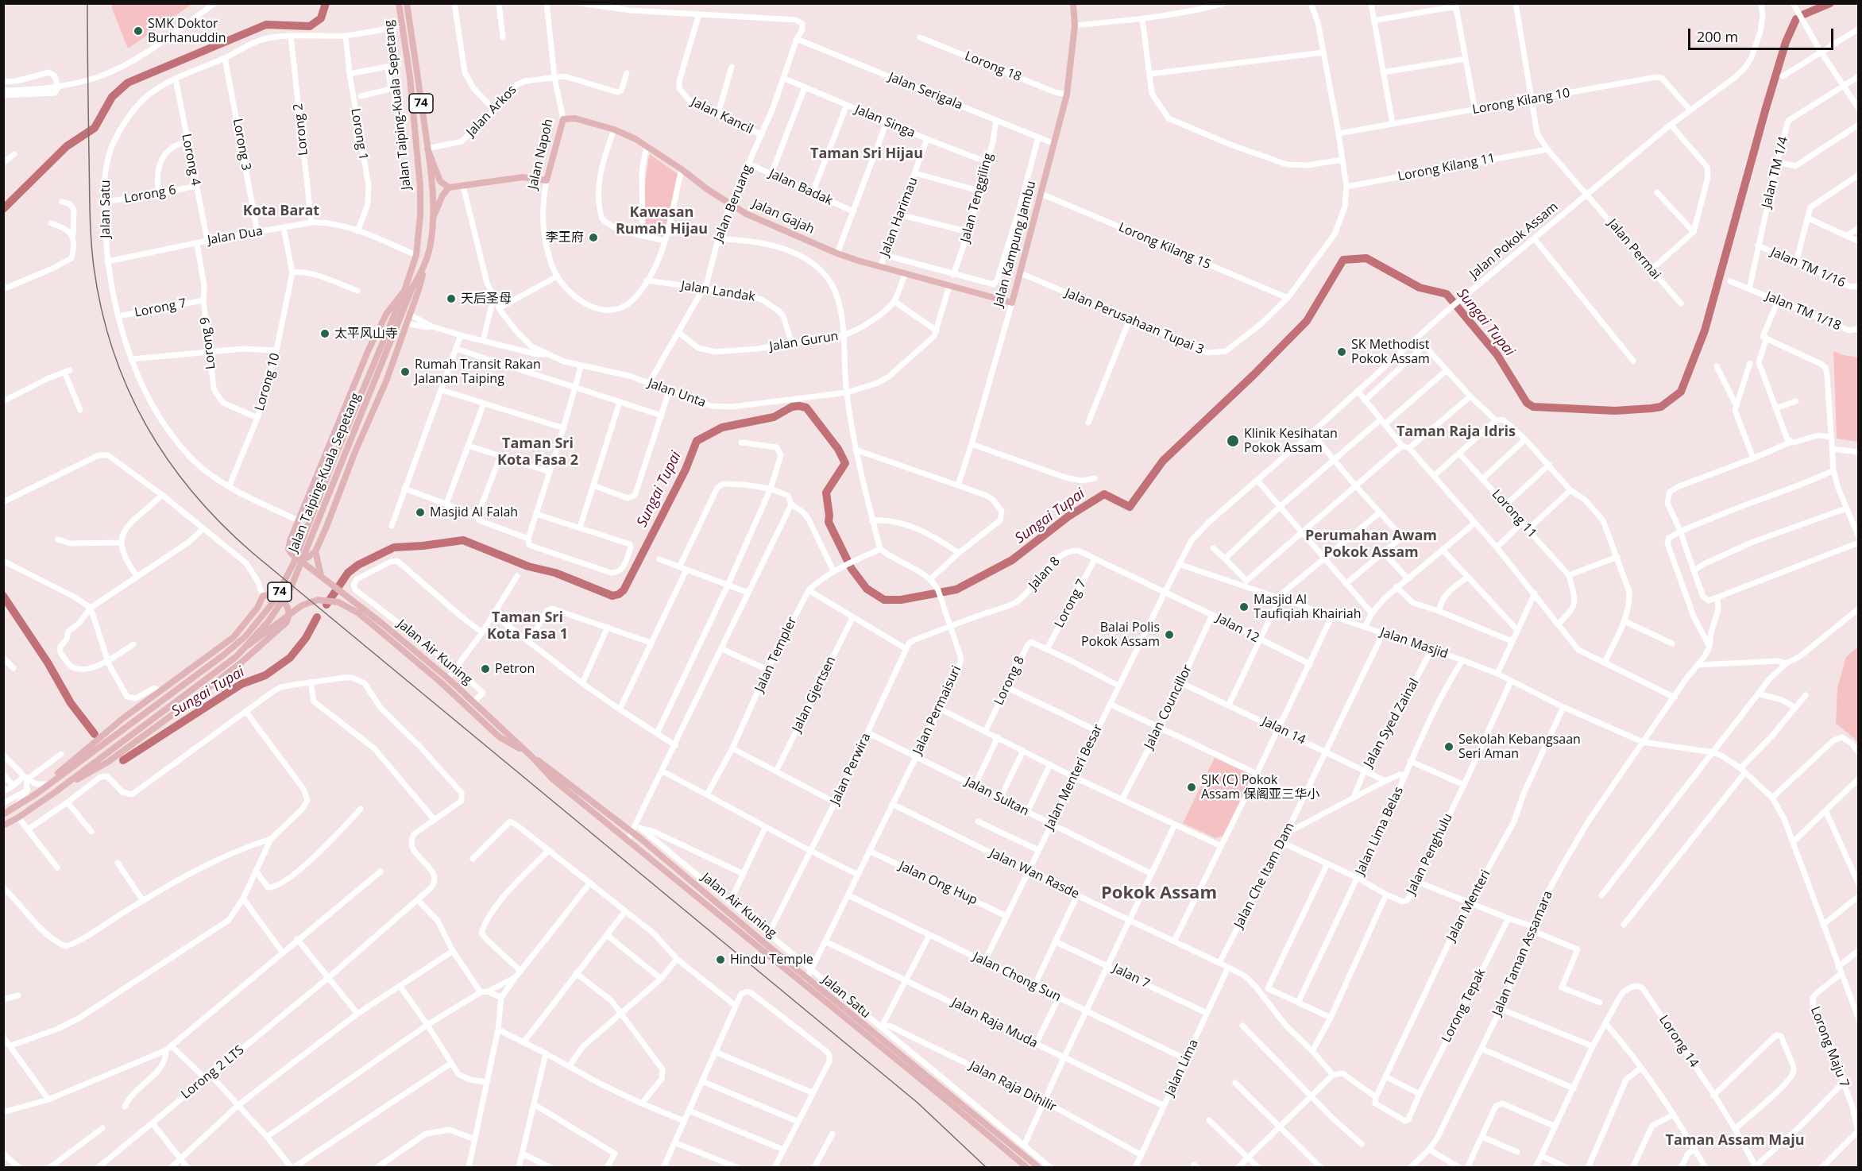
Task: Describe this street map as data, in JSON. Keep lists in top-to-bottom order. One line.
{"streets":{"main road":["74","Jalan Taiping-Kuala Sepetang","Jalan Napoh","Jalan Gajah","Jalan Kampung Jambu","Jalan Air Kuning"],"street":["Lorong 18","Jalan Serigala","Lorong Kilang 10","Jalan Arkos","Jalan Kancil","Jalan Singa","Lorong 2","Lorong 1","Lorong 3","Lorong 4","Lorong Kilang 11","Jalan TM 1/4","Jalan Badak","Lorong 6","Jalan Tenggiling","Jalan Beruang","Jalan Satu","Jalan Harimau","Jalan Dua","Jalan Pokok Assam","Lorong Kilang 15","Jalan Permai","Jalan TM 1/16","Jalan Landak","Lorong 7","Jalan TM 1/18","Jalan Perusahaan Tupai 3","Jalan Gurun","Lorong 9","Lorong 10","Jalan Unta","Lorong 11","Jalan 8","Jalan 12","Jalan Masjid","Jalan Templer","Lorong 8","Jalan Gjertsen","Jalan Councillor","Jalan Permaisuri","Jalan Syed Zainal","Jalan 14","Jalan Perwira","Jalan Menteri Besar","Jalan Sultan","Jalan Lima Belas","Jalan Penghulu","Jalan Wan Rasde","Jalan Che Itam Dam","Jalan Ong Hup","Jalan Menteri","Jalan Taman Assamara","Jalan 7","Jalan Chong Sun","Lorong Tepak","Jalan Raja Muda","Lorong 14","Lorong Maju 7","Jalan Lima","Lorong 2 LTS","Jalan Raja Dihilir"]},"crossings":[["Lorong 18","Jalan Kampung Jambu"],["Jalan Serigala","Jalan Tenggiling"],["Jalan Serigala","Jalan Beruang"],["Jalan Serigala","Jalan Kampung Jambu"],["Lorong Kilang 10","Jalan Pokok Assam"],["Lorong Kilang 10","Jalan Permai"],["Lorong Kilang 10","Jalan Perusahaan Tupai 3"],["Jalan Taiping-Kuala Sepetang","Jalan Arkos"],["Jalan Taiping-Kuala Sepetang","Jalan Satu"],["Jalan Taiping-Kuala Sepetang","Jalan Dua"],["Jalan Arkos","Jalan Napoh"],["Jalan Kancil","Jalan Beruang"],["Jalan Singa","Jalan Tenggiling"],["Jalan Singa","Jalan Beruang"],["Jalan Singa","Jalan Harimau"],["Lorong 2","Jalan Satu"],["Lorong 2","Jalan Dua"],["Lorong 1","Jalan Satu"],["Lorong 1","Jalan Dua"],["Lorong 3","Jalan Satu"],["Lorong 3","Jalan Dua"],["Jalan Napoh","Jalan Gajah"],["Jalan Napoh","Jalan Landak"],["Lorong 4","Lorong 6"],["Lorong 4","Jalan Satu"],["Lorong 4","Jalan Dua"],["Lorong Kilang 11","Jalan Permai"],["Lorong Kilang 11","Jalan Perusahaan Tupai 3"],["Jalan TM 1/4","Jalan TM 1/16"],["Jalan TM 1/4","Jalan TM 1/18"],["Jalan Badak","Jalan Beruang"],["Lorong 6","Jalan Satu"],["Jalan Beruang","Jalan Gajah"],["Jalan Beruang","Jalan Landak"],["Jalan Beruang","Jalan Gurun"],["Jalan Beruang","Jalan Unta"],["Jalan Satu","Jalan Dua"],["Jalan Satu","Lorong 7"],["Jalan Satu","Lorong 10"],["Jalan Satu","Jalan Air Kuning"],["Jalan Satu","Jalan Permaisuri"],["Jalan Satu","Jalan Perwira"],["Jalan Satu","Jalan Raja Dihilir"],["Jalan Gajah","Jalan Harimau"],["Jalan Gajah","Jalan Kampung Jambu"],["Jalan Gajah","Jalan Gurun"],["Jalan Gajah","Jalan Unta"],["Jalan Dua","Lorong 9"],["Jalan Dua","Lorong 10"],["Jalan Pokok Assam","Jalan Permai"],["Jalan Pokok Assam","Jalan 8"],["Jalan Pokok Assam","Jalan 12"],["Jalan Pokok Assam","Jalan Masjid"],["Jalan Pokok Assam","Jalan Menteri Besar"],["Jalan Kampung Jambu","Lorong Kilang 15"],["Jalan Kampung Jambu","Jalan Perusahaan Tupai 3"],["Lorong Kilang 15","Jalan Perusahaan Tupai 3"],["Jalan Landak","Jalan Gurun"],["Lorong 7","Lorong 9"],["Lorong 7","Jalan 8"],["Lorong 7","Lorong 8"],["Lorong 9","Lorong 10"],["Jalan 8","Jalan 12"],["Jalan 8","Jalan Permaisuri"],["Jalan 8","Jalan Perwira"],["Jalan 8","Jalan Menteri Besar"],["Jalan 12","Jalan Councillor"],["Jalan 12","Jalan Menteri Besar"],["Jalan Masjid","Jalan Syed Zainal"],["Jalan Masjid","Jalan Lima Belas"],["Jalan Masjid","Jalan Penghulu"],["Jalan Masjid","Jalan Che Itam Dam"],["Jalan Masjid","Jalan Menteri"],["Jalan Masjid","Jalan Taman Assamara"],["Jalan Masjid","Lorong Maju 7"],["Jalan Air Kuning","Jalan Permaisuri"],["Jalan Templer","Jalan Permaisuri"],["Lorong 8","Jalan Menteri Besar"],["Jalan Councillor","Jalan 14"],["Jalan Permaisuri","Jalan Perwira"],["Jalan Permaisuri","Jalan Sultan"],["Jalan Permaisuri","Jalan Wan Rasde"],["Jalan Permaisuri","Jalan Ong Hup"],["Jalan Permaisuri","Jalan Chong Sun"],["Jalan Permaisuri","Jalan Raja Muda"],["Jalan Syed Zainal","Jalan 14"],["Jalan 14","Jalan Che Itam Dam"],["Jalan Perwira","Jalan Sultan"],["Jalan Menteri Besar","Jalan Sultan"],["Jalan Menteri Besar","Jalan Wan Rasde"],["Jalan Menteri Besar","Jalan Ong Hup"],["Jalan Menteri Besar","Jalan Chong Sun"],["Jalan Penghulu","Jalan Wan Rasde"],["Jalan Wan Rasde","Jalan Che Itam Dam"],["Jalan Wan Rasde","Jalan Lima"],["Jalan Menteri","Lorong Tepak"],["Jalan 7","Jalan Lima"],["Jalan Chong Sun","Jalan Lima"],["Jalan Raja Muda","Jalan Lima"],["Jalan Lima","Jalan Raja Dihilir"]],"districts":["Taman Sri Hijau","Kota Barat","Kawasan Rumah Hijau","Taman Raja Idris","Taman Sri Kota Fasa 2","Perumahan Awam Pokok Assam","Taman Sri Kota Fasa 1","Pokok Assam","Taman Assam Maju"],"water":["Sungai Tupai"],"places":["SMK Doktor Burhanuddin","李王府","天后圣母","太平风山寺","SK Methodist Pokok Assam","Rumah Transit Rakan Jalanan Taiping","Klinik Kesihatan Pokok Assam","Masjid Al Falah","Masjid Al Taufiqiah Khairiah","Balai Polis Pokok Assam","Petron","Sekolah Kebangsaan Seri Aman","SJK (C) Pokok Assam 保阁亚三华小","Hindu Temple"],"scale_bar":"200 m"}
